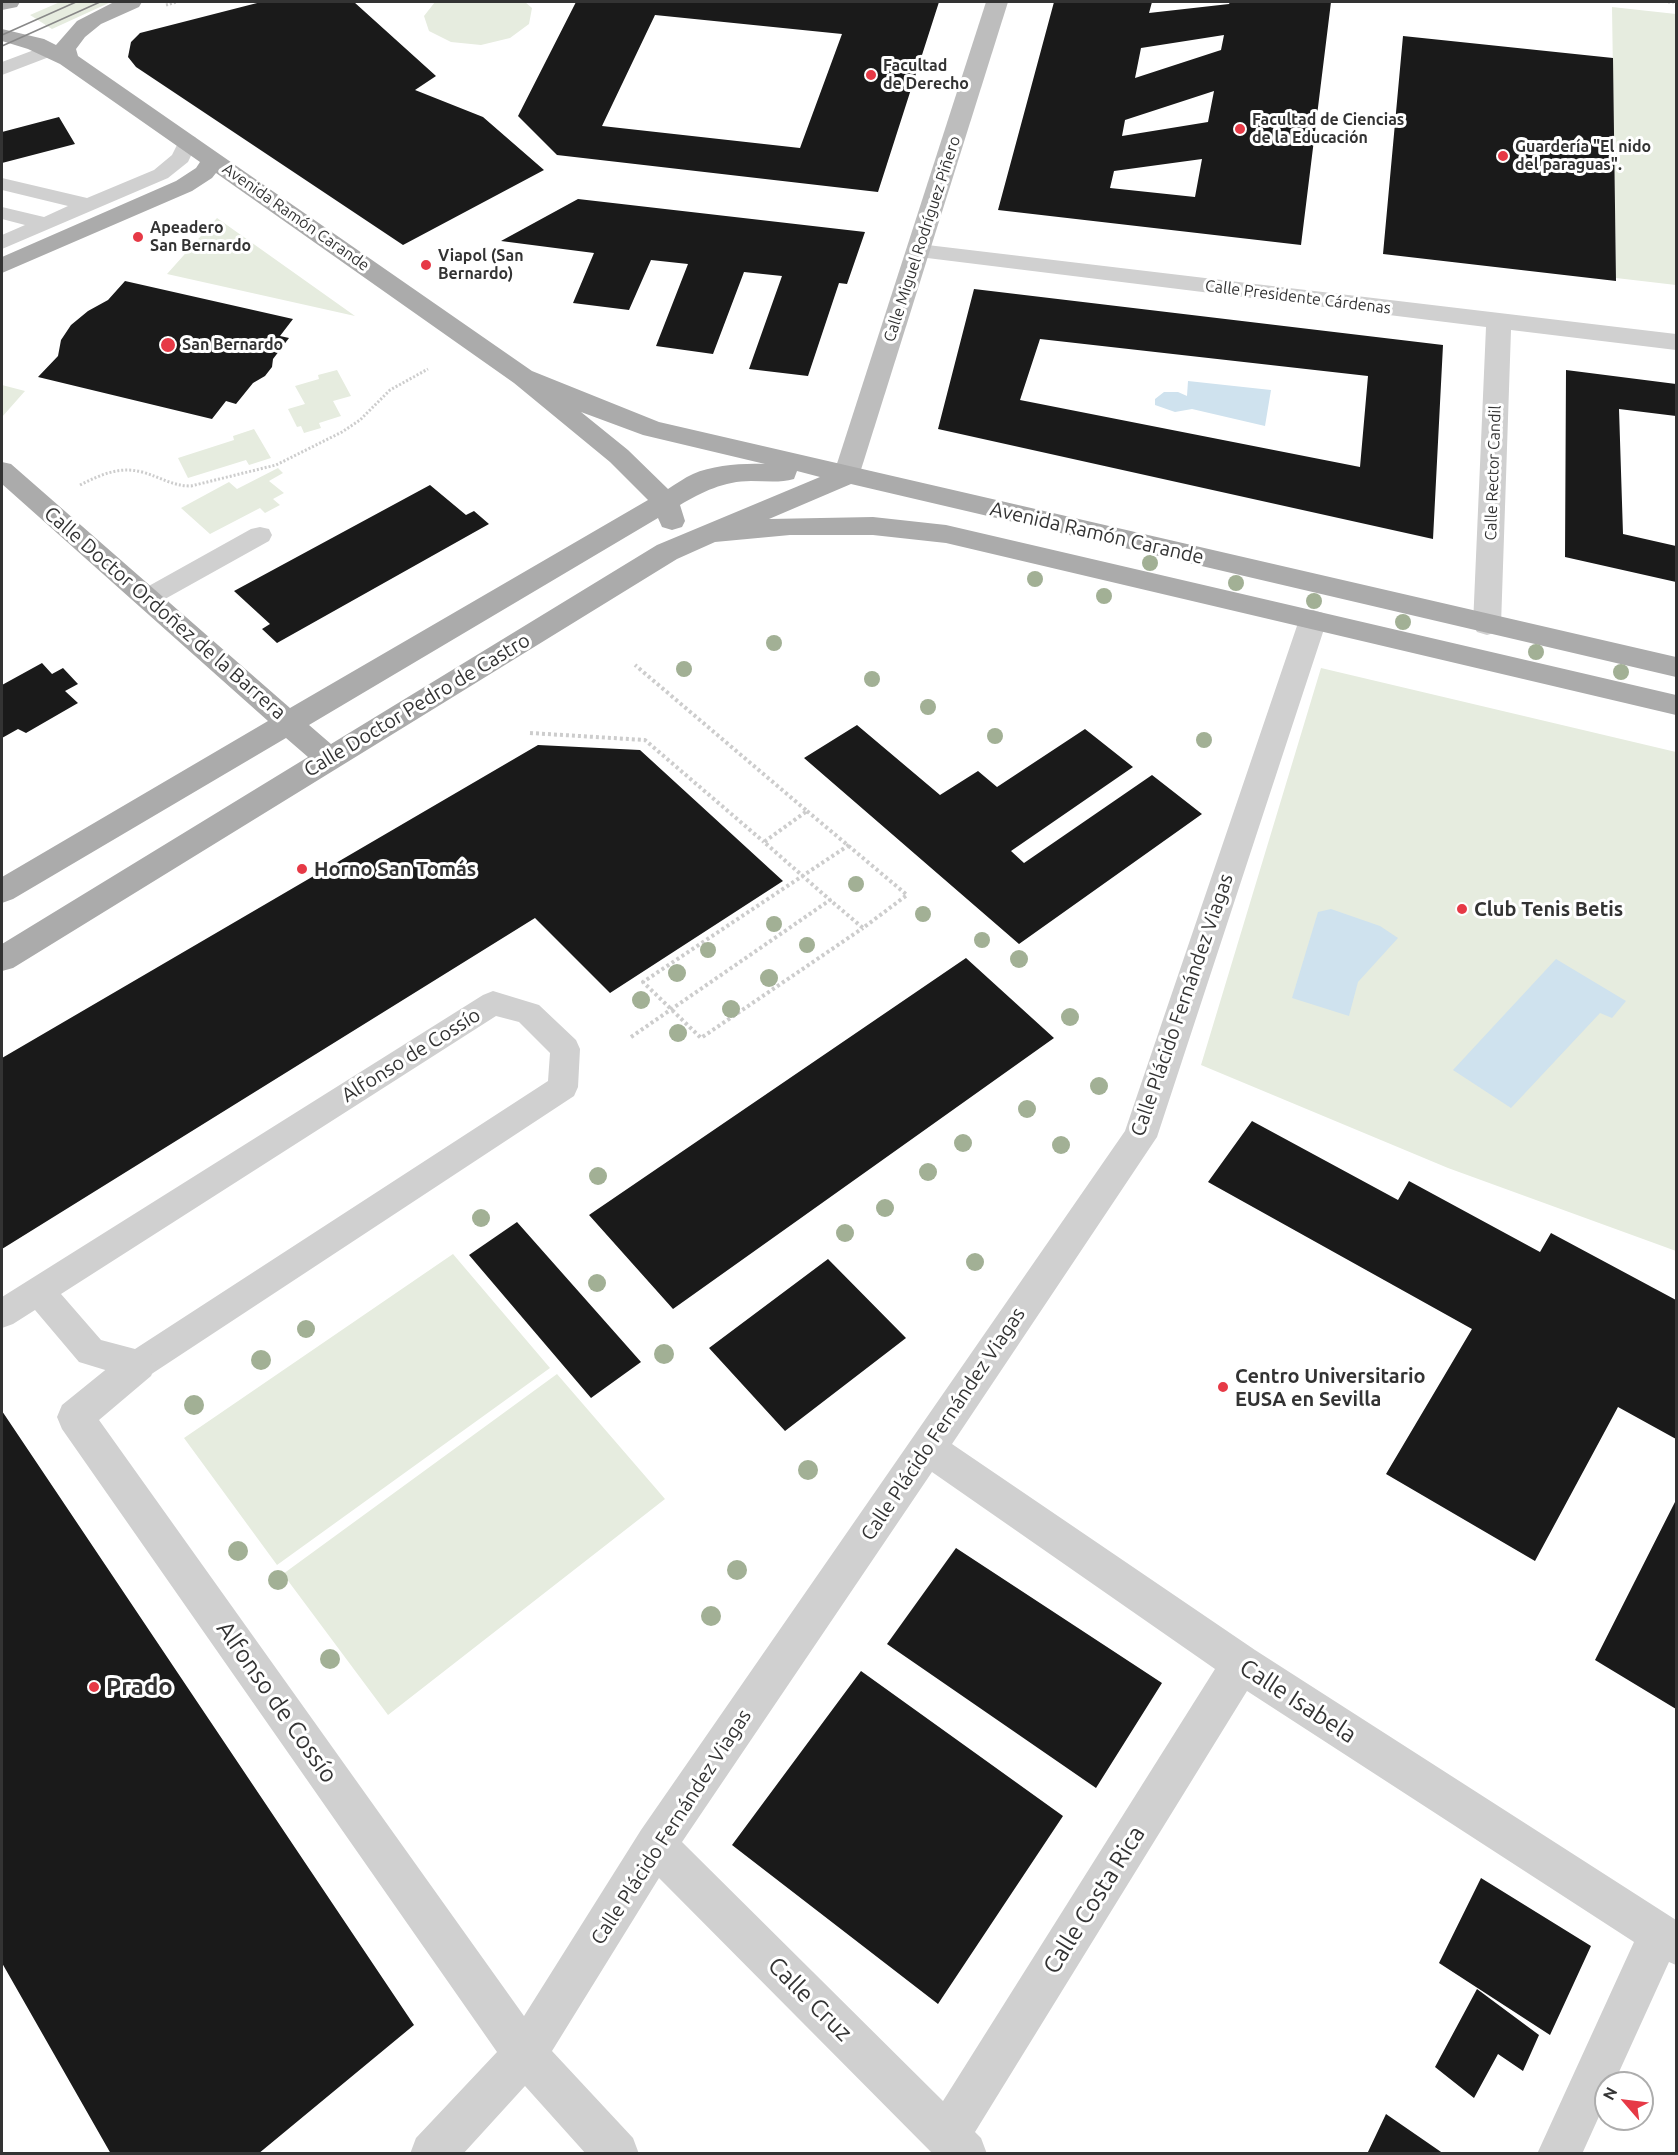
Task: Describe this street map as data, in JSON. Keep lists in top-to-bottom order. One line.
{"streets":{"main road":["Avenida Ramón Carande","Calle Doctor Ordoñez de la Barrera","Calle Doctor Pedro de Castro"],"street":["Calle Miguel Rodríguez Piñero","Calle Presidente Cárdenas","Calle Rector Candil","Calle Plácido Fernández Viagas","Alfonso de Cossío","Calle Isabela","Calle Costa Rica","Calle Cruz"]},"crossings":[["Avenida Ramón Carande","Calle Miguel Rodríguez Piñero"],["Avenida Ramón Carande","Calle Rector Candil"],["Avenida Ramón Carande","Calle Doctor Pedro de Castro"],["Avenida Ramón Carande","Calle Plácido Fernández Viagas"],["Calle Miguel Rodríguez Piñero","Calle Presidente Cárdenas"],["Calle Miguel Rodríguez Piñero","Calle Doctor Pedro de Castro"],["Calle Presidente Cárdenas","Calle Rector Candil"],["Calle Doctor Ordoñez de la Barrera","Calle Doctor Pedro de Castro"],["Calle Plácido Fernández Viagas","Alfonso de Cossío"],["Calle Plácido Fernández Viagas","Calle Isabela"],["Calle Plácido Fernández Viagas","Calle Cruz"],["Calle Isabela","Calle Costa Rica"],["Calle Costa Rica","Calle Cruz"]],"places":["Facultad de Derecho","Facultad de Ciencias de la Educación","Guardería \"El nido del paraguas\".","Apeadero San Bernardo","Viapol (San Bernardo)","San Bernardo","Horno San Tomás","Club Tenis Betis","Centro Universitario EUSA en Sevilla","Prado"],"north":"top left"}
